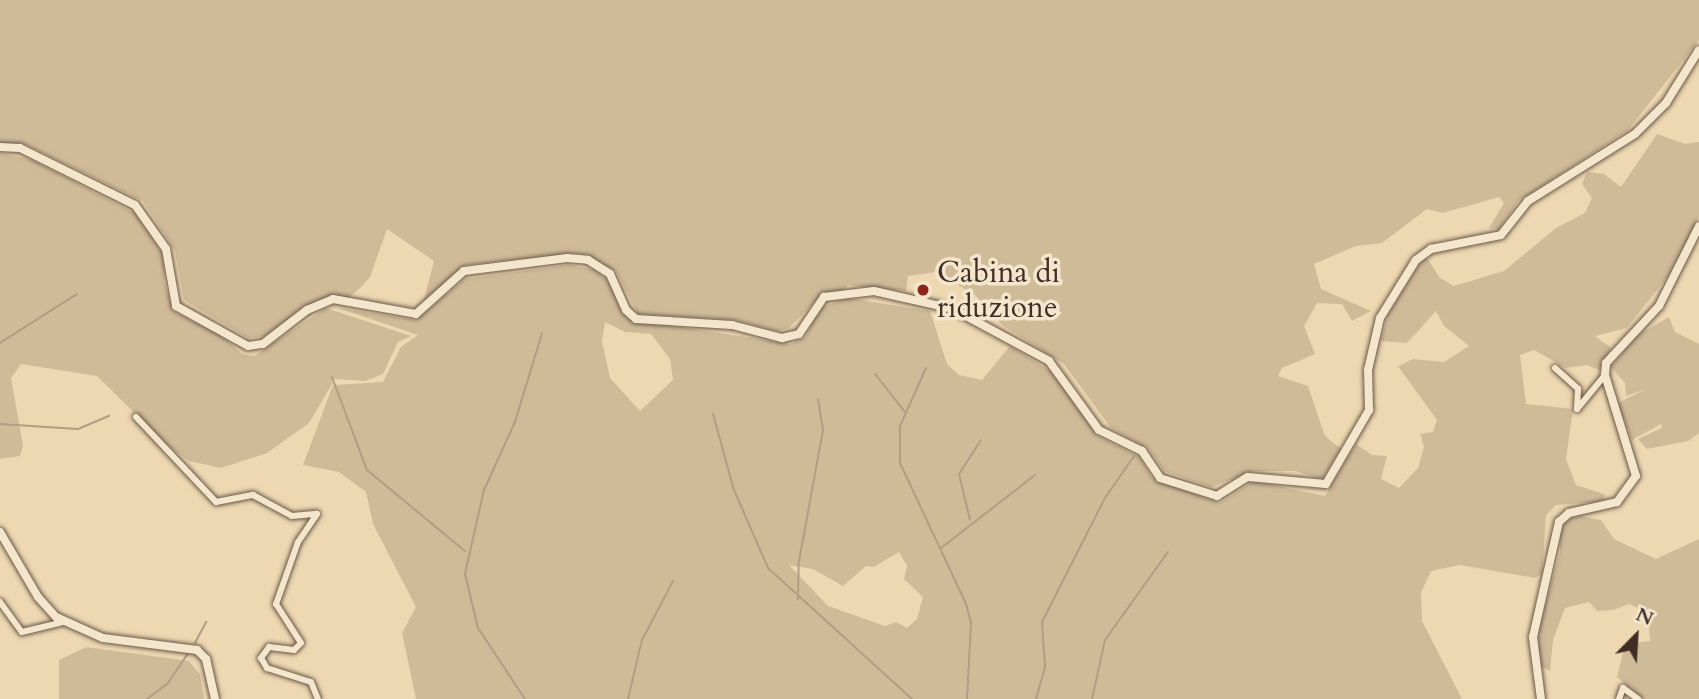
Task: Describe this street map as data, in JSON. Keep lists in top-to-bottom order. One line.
{"places":["Cabina di riduzione"],"north":"top right"}
